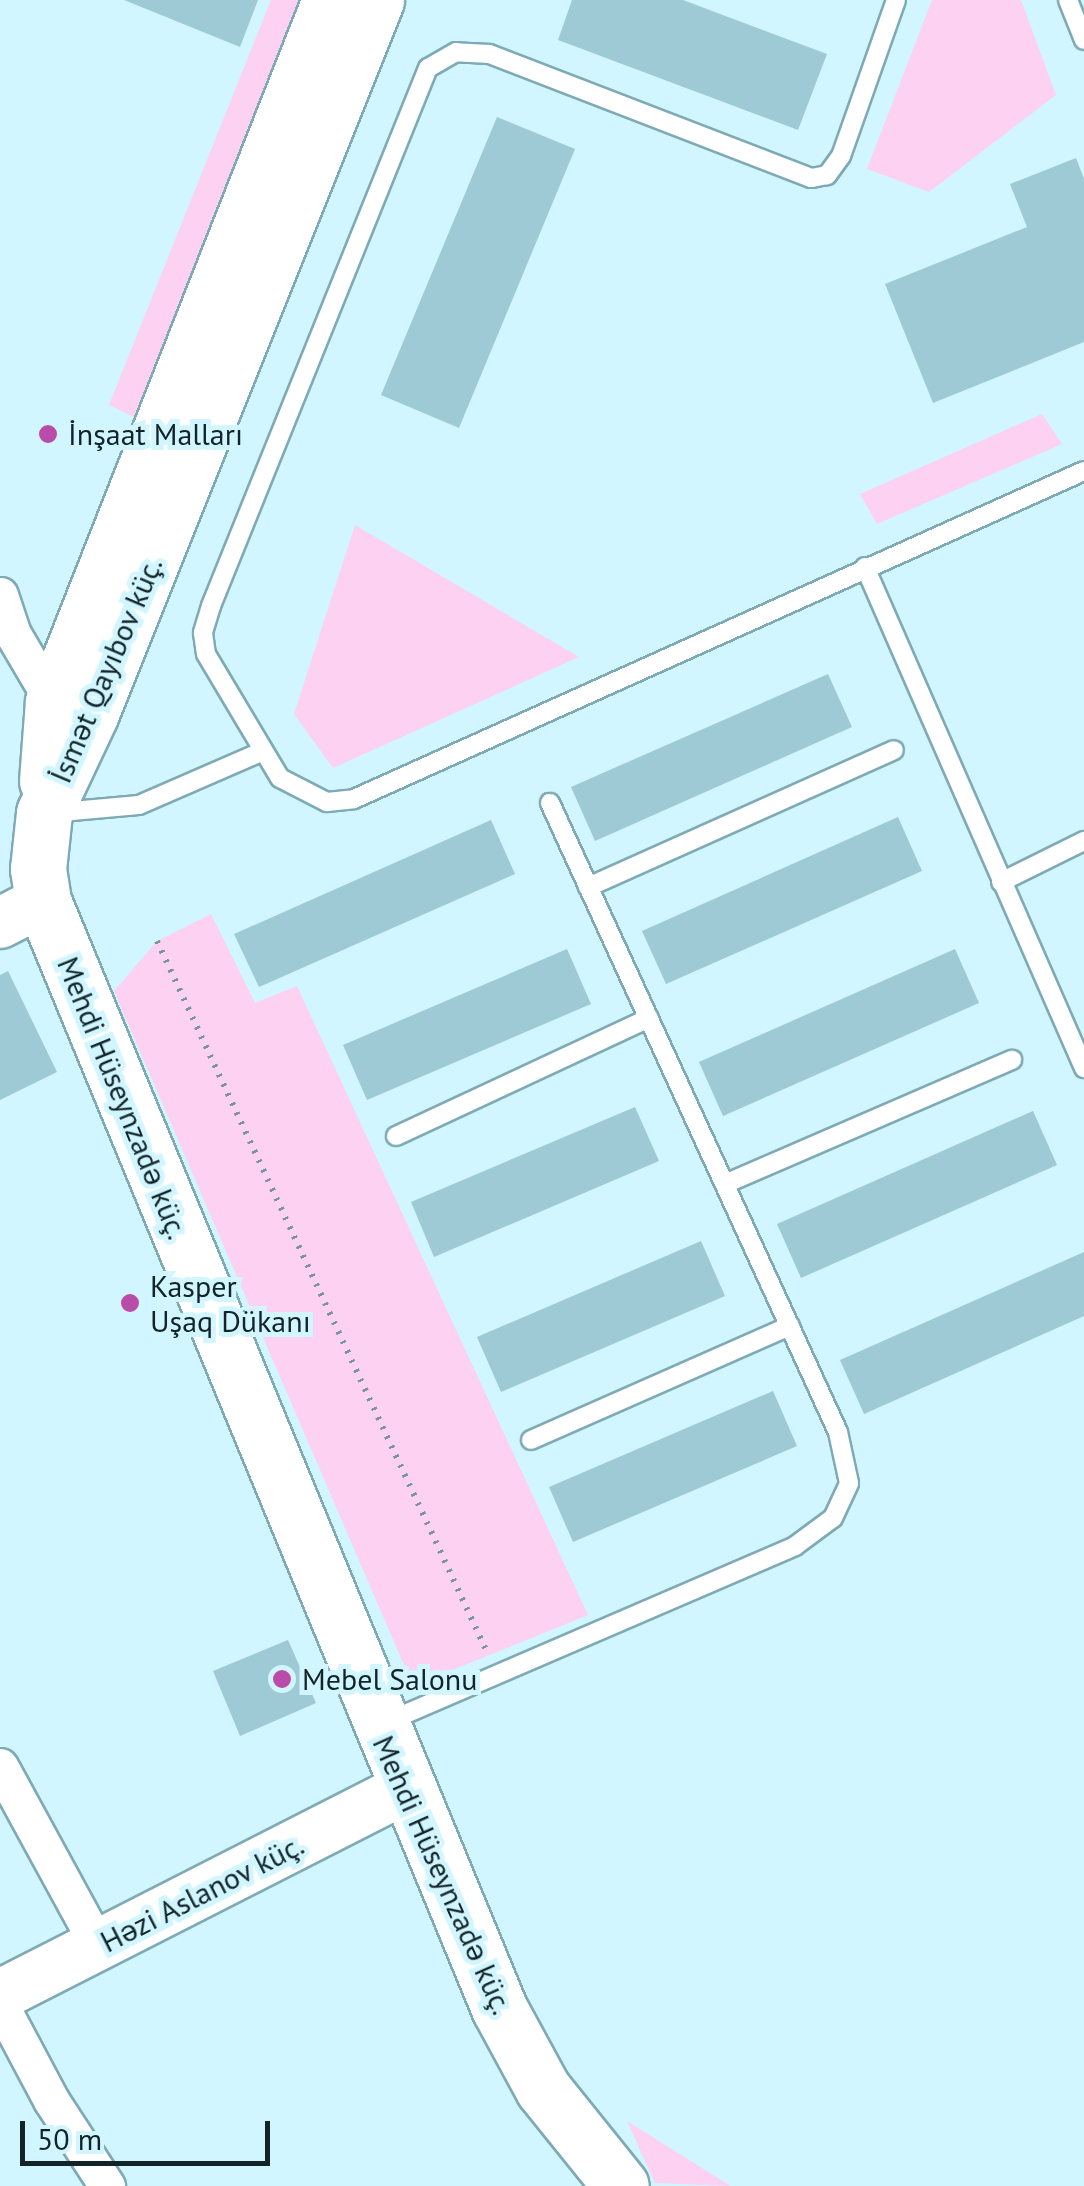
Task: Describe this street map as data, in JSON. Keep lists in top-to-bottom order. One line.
{"streets":{"main road":["İsmət Qayıbov küç.","Mehdi Hüseynzadə küç.","Həzi Aslanov küç."]},"crossings":[["İsmət Qayıbov küç.","Mehdi Hüseynzadə küç."],["Mehdi Hüseynzadə küç.","Həzi Aslanov küç."]],"places":["İnşaat Malları","Kasper Uşaq Dükanı","Mebel Salonu"],"scale_bar":"50 m"}
